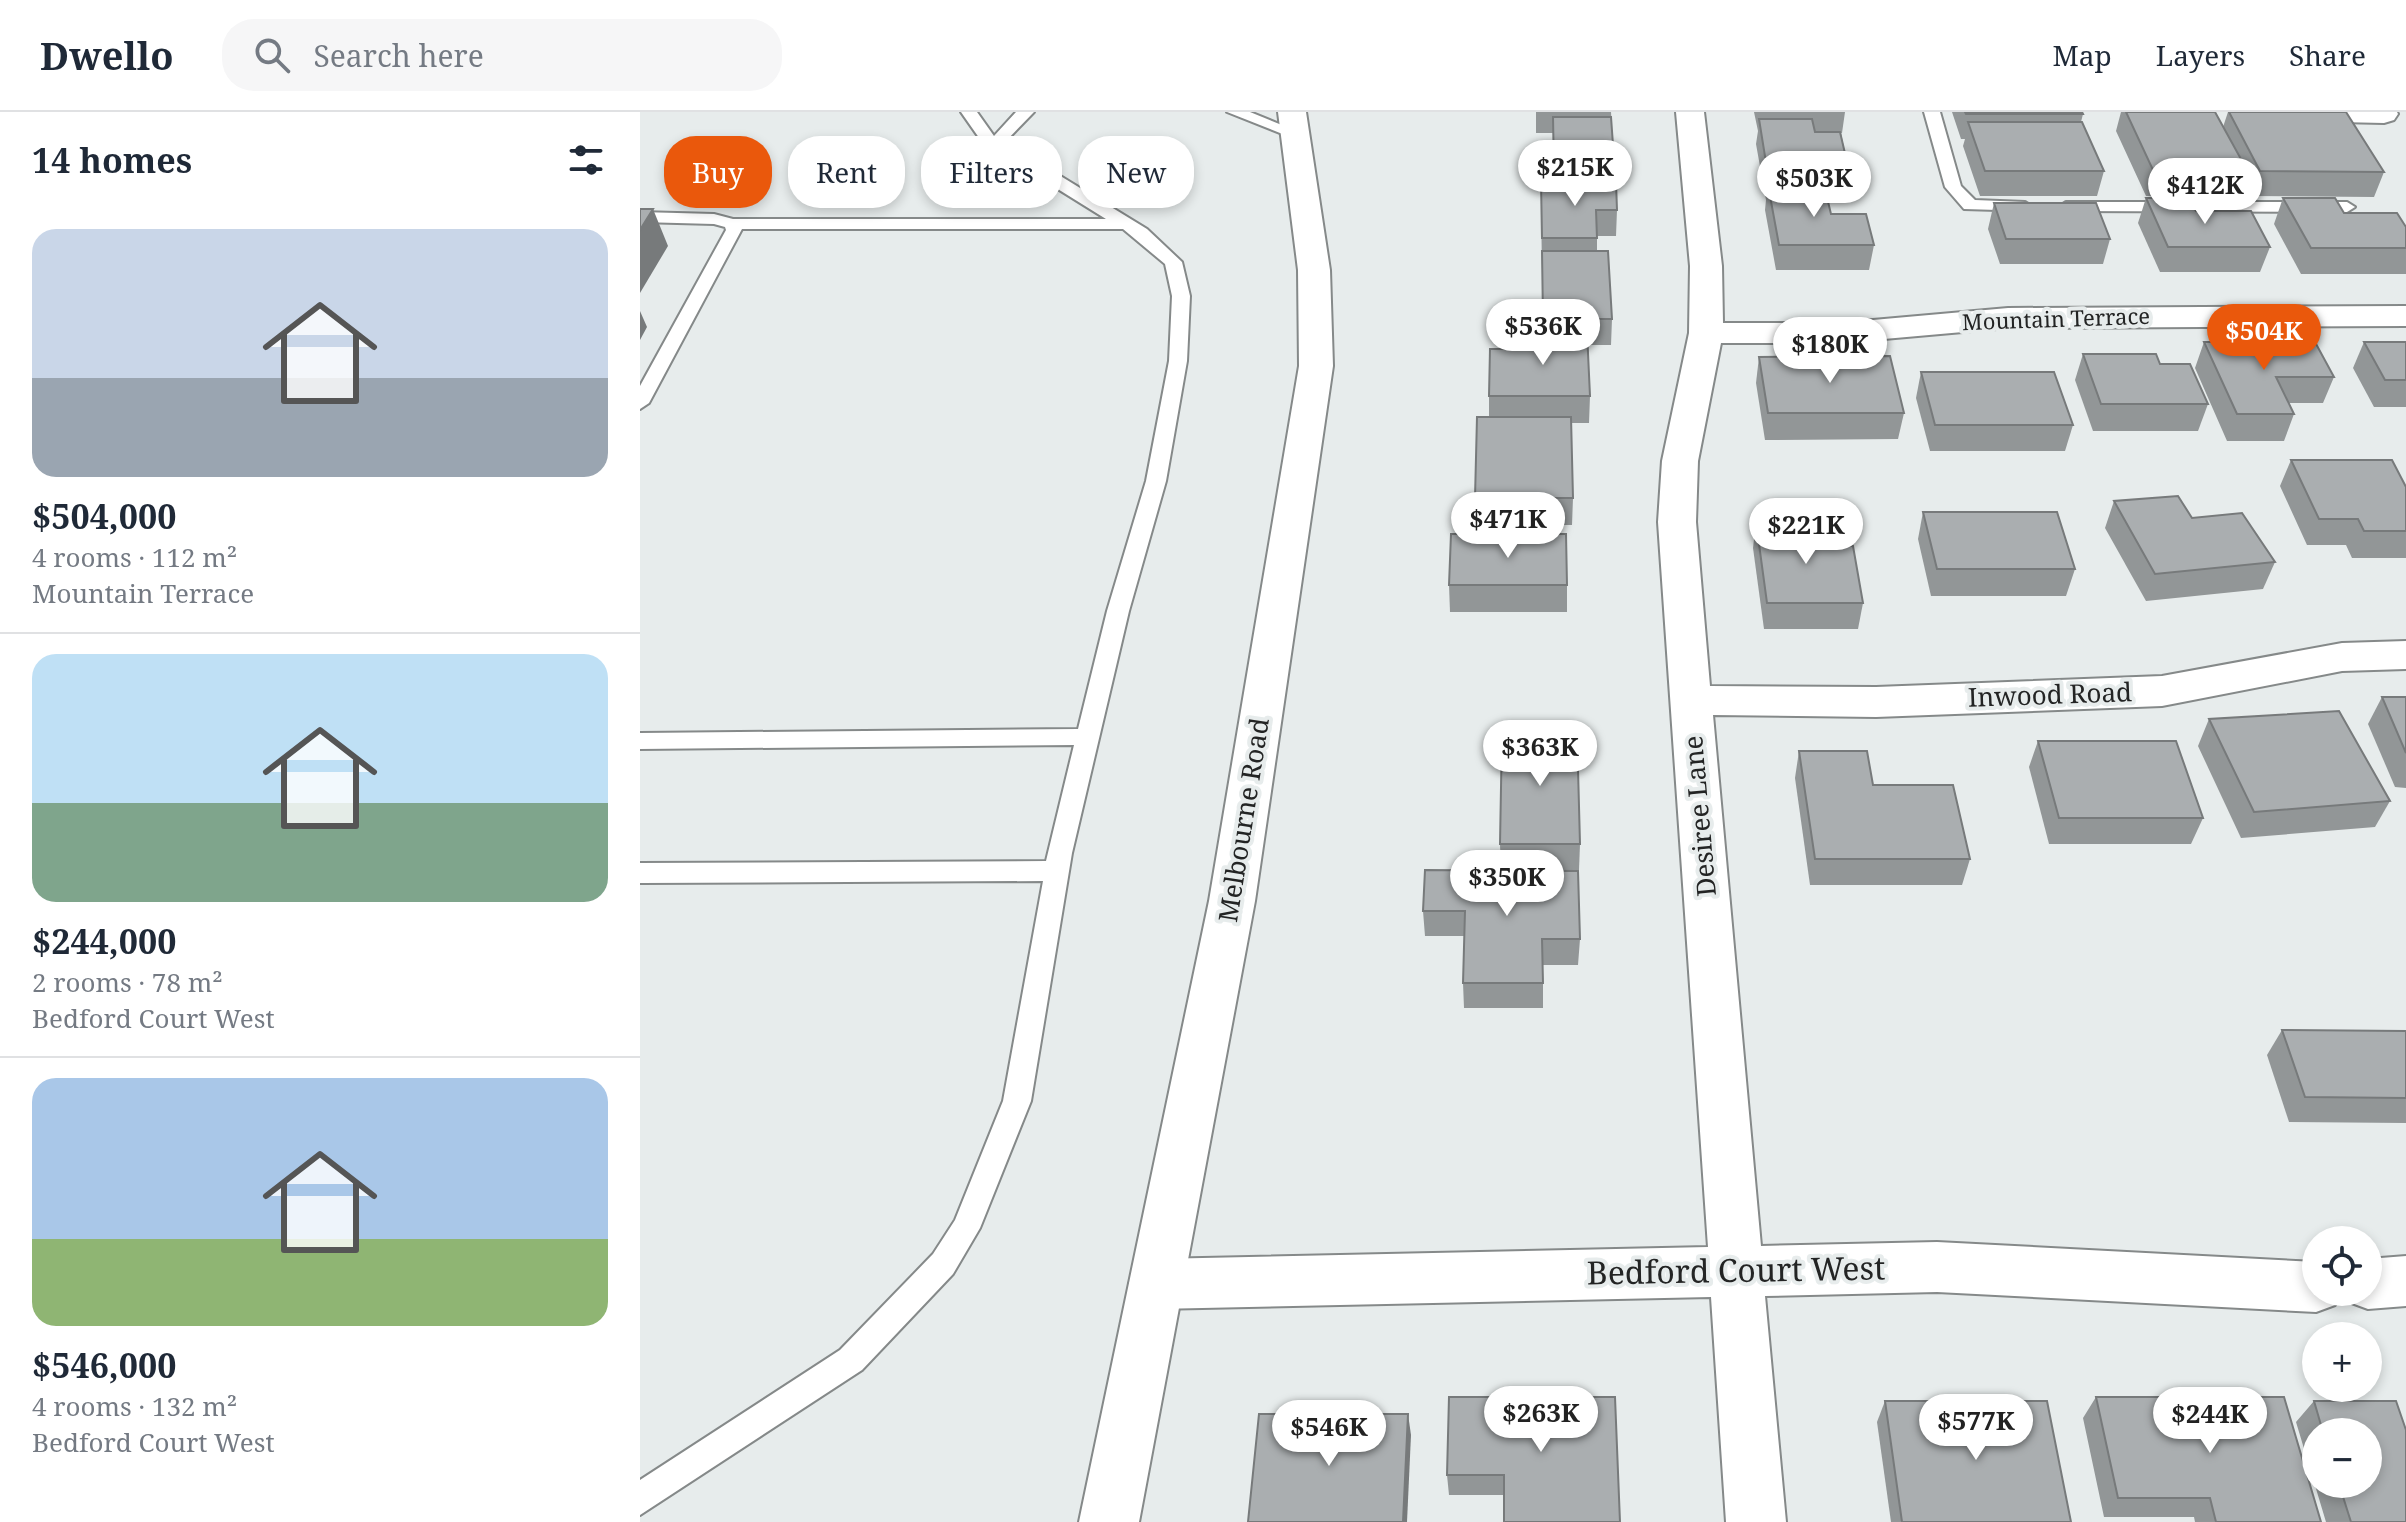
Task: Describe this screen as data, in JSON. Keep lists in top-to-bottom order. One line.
{"streets":{"street":["Mountain Terrace","Inwood Road","Desiree Lane","Melbourne Road","Bedford Court West"]},"crossings":[["Mountain Terrace","Desiree Lane"],["Inwood Road","Desiree Lane"],["Desiree Lane","Bedford Court West"],["Melbourne Road","Bedford Court West"]],"page":{"header":"Dwello","search":"Search here","nav":["Map","Layers","Share"],"heading":"14 homes","chip":["Buy","Rent","Filters","New"],"price":["$215K","$503K","$412K","$536K","$504K","$180K","$471K","$221K","$363K","$350K","$263K","$244K","$577K","$546K"],"list":[{"name":"$504,000","note":"4 rooms · 112 m² · Mountain Terrace"},{"name":"$244,000","note":"2 rooms · 78 m² · Bedford Court West"},{"name":"$546,000","note":"4 rooms · 132 m² · Bedford Court West"}],"map_buttons":["+","−"]}}
